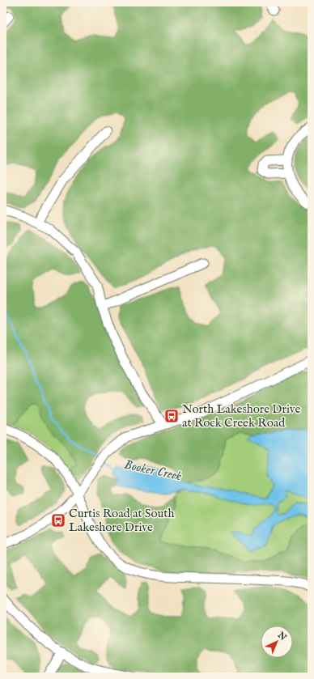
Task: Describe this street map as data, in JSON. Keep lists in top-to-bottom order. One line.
{"water":["Booker Creek"],"places":{"bus stop":["North Lakeshore Drive at Rock Creek Road","Curtis Road at South Lakeshore Drive"]},"north":"top right"}
